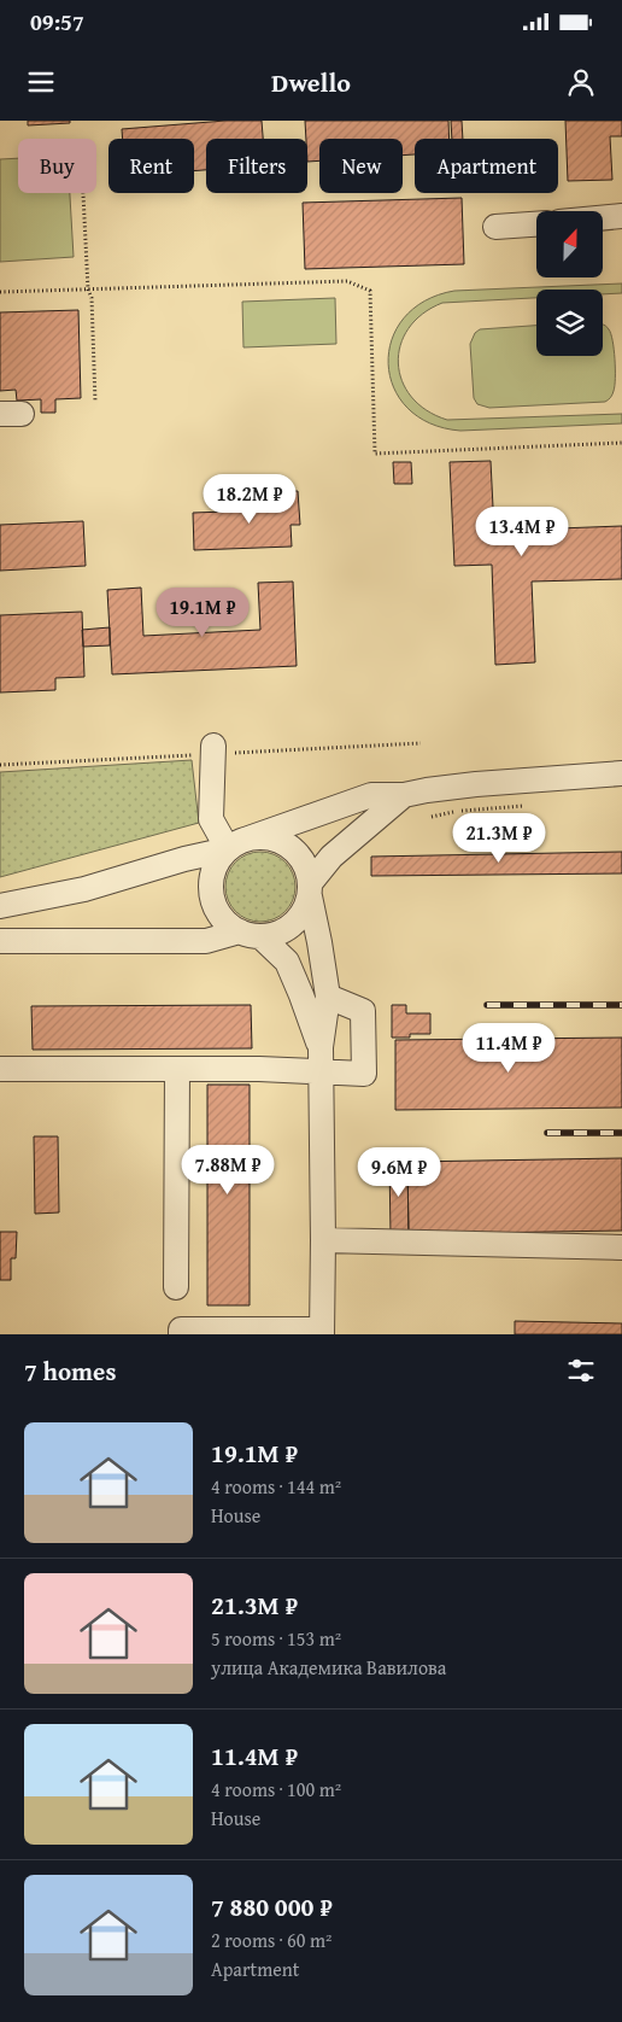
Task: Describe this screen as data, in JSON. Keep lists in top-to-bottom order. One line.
{"north":"top","page":{"status":"09:57","header":"Dwello","chip":["Buy","Rent","Filters","New","Apartment"],"price":["18.2M ₽","13.4M ₽","19.1M ₽","21.3M ₽","11.4M ₽","7.88M ₽","9.6M ₽"],"heading":"7 homes","list":[{"name":"19.1M ₽","note":"4 rooms · 144 m² · House"},{"name":"21.3M ₽","note":"5 rooms · 153 m² · улица Академика Вавилова"},{"name":"11.4M ₽","note":"4 rooms · 100 m² · House"},{"name":"7 880 000 ₽","note":"2 rooms · 60 m² · Apartment"}]}}
